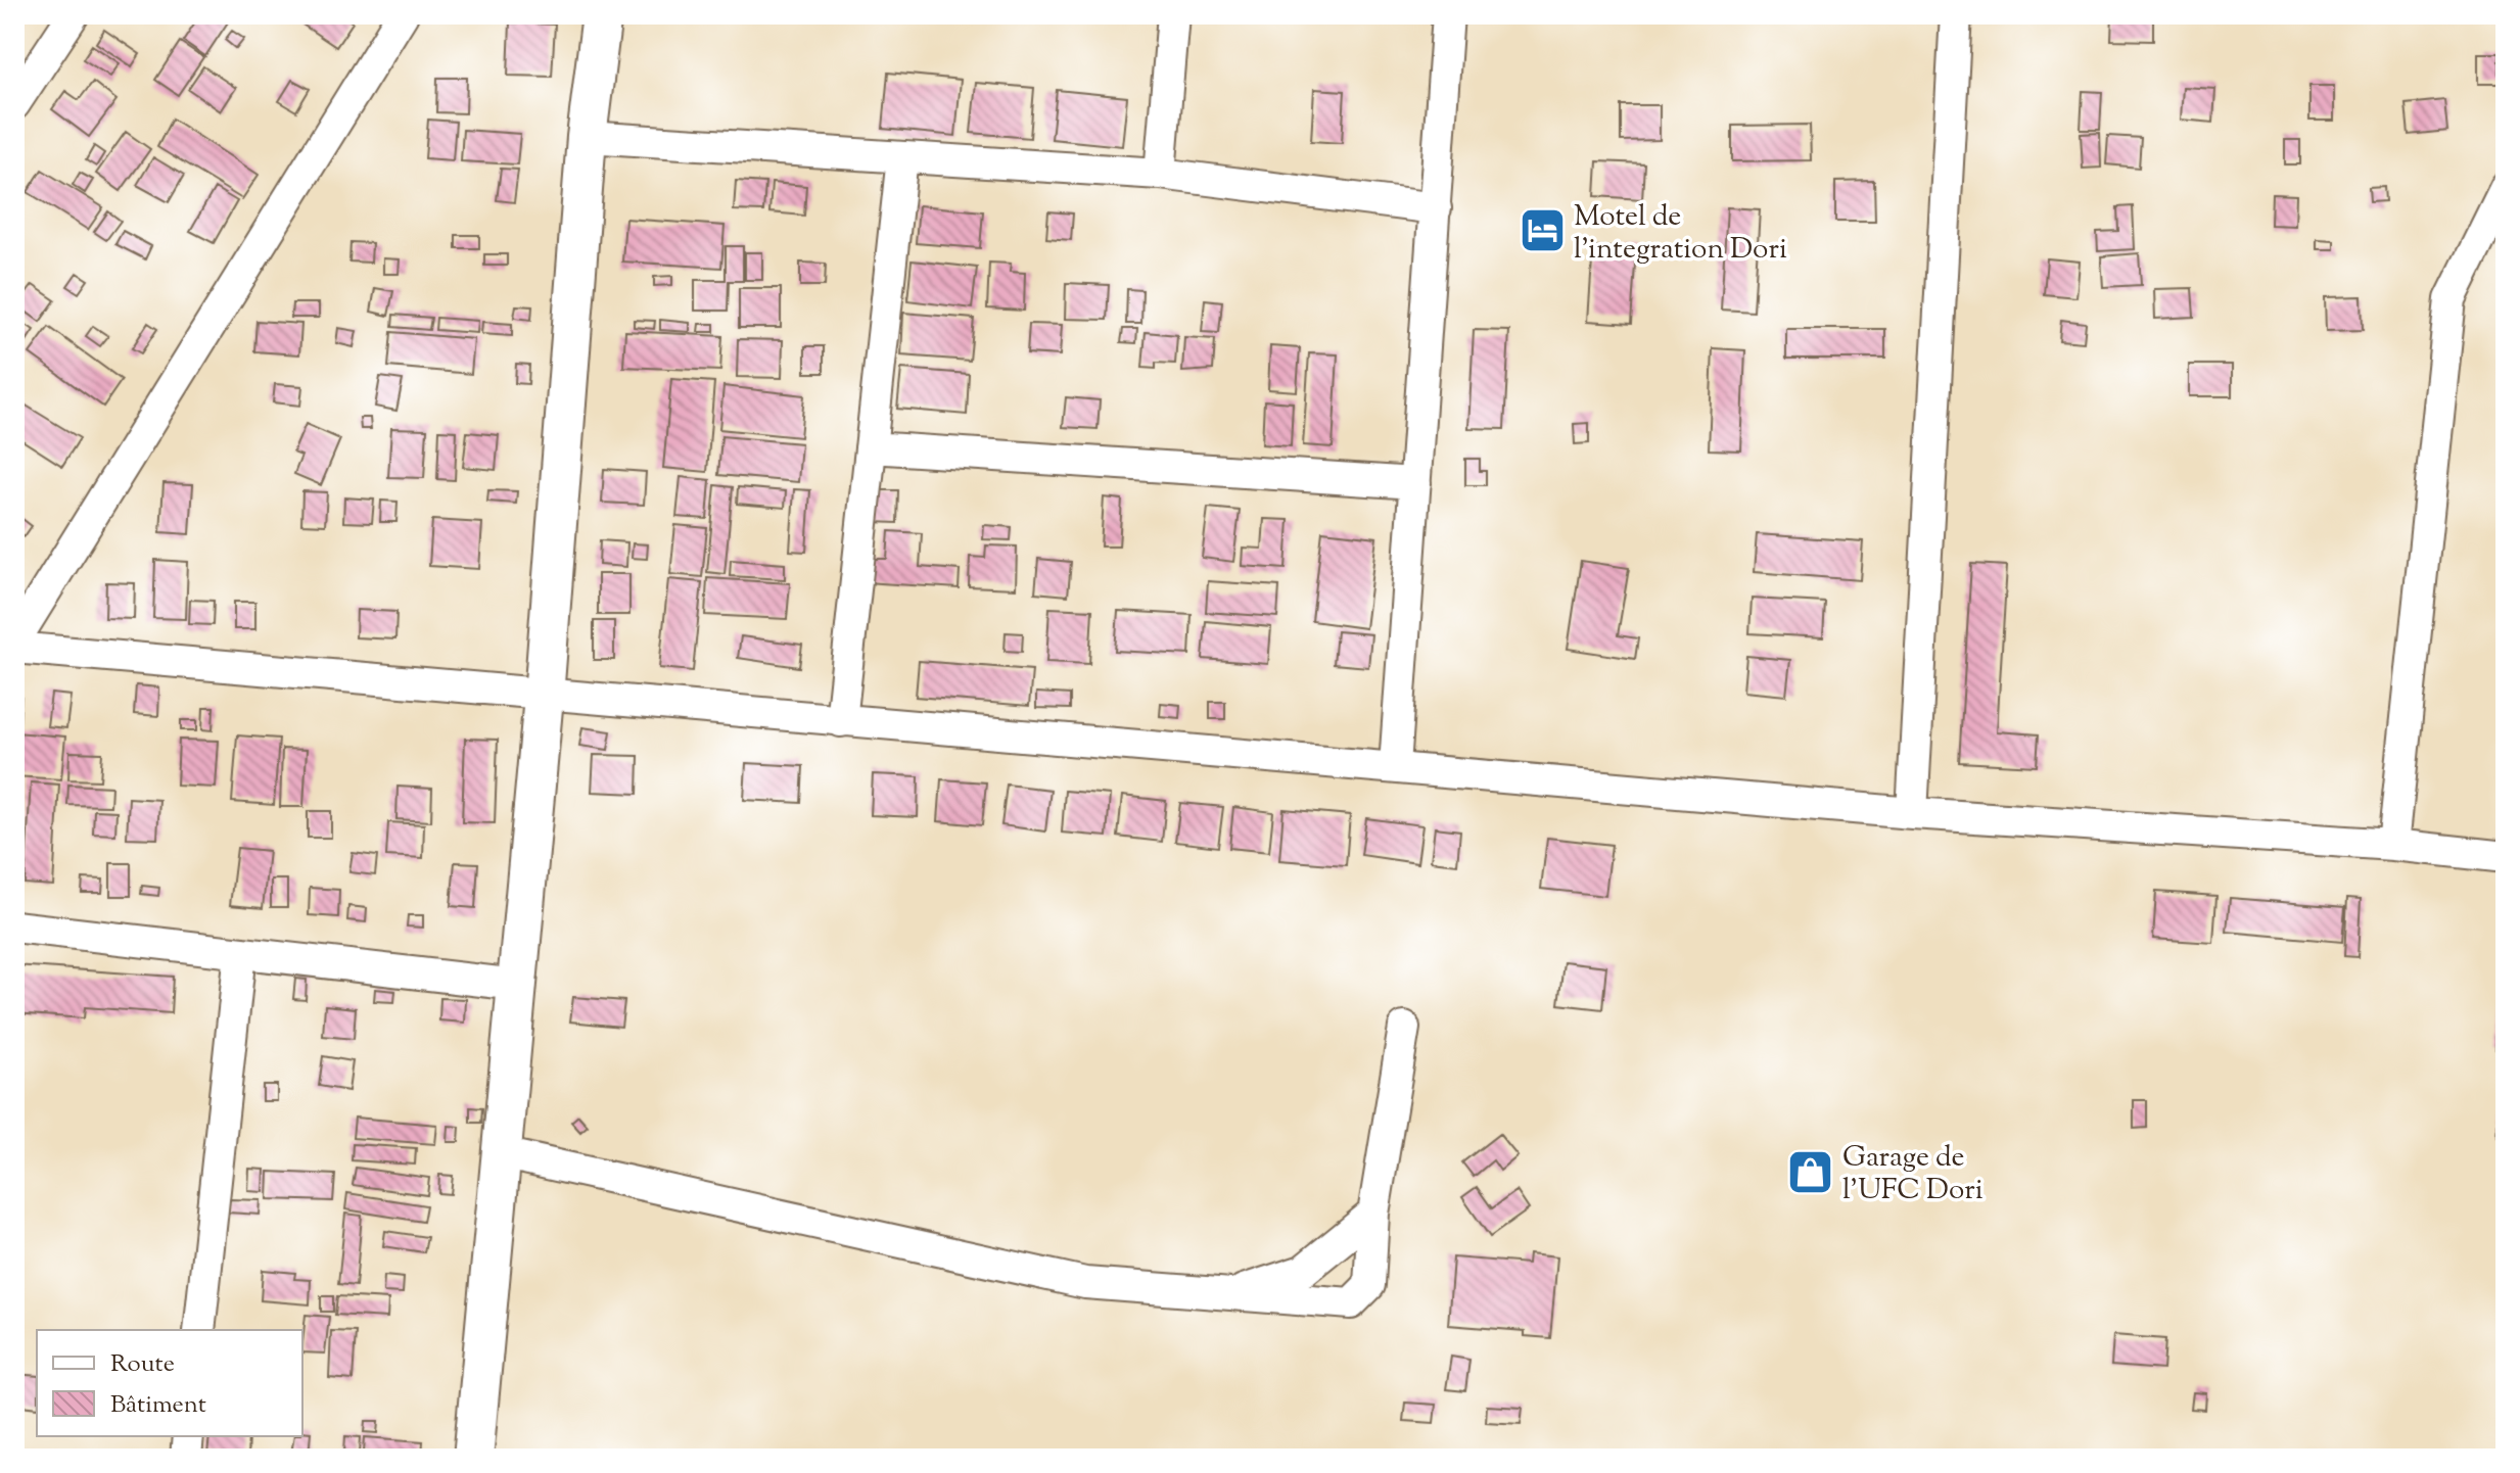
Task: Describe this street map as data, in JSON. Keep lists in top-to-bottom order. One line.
{"places":{"hotel":["Motel de l'integration Dori"],"shop":["Garage de l'UFC Dori"]},"legend":["Route","Bâtiment"]}
